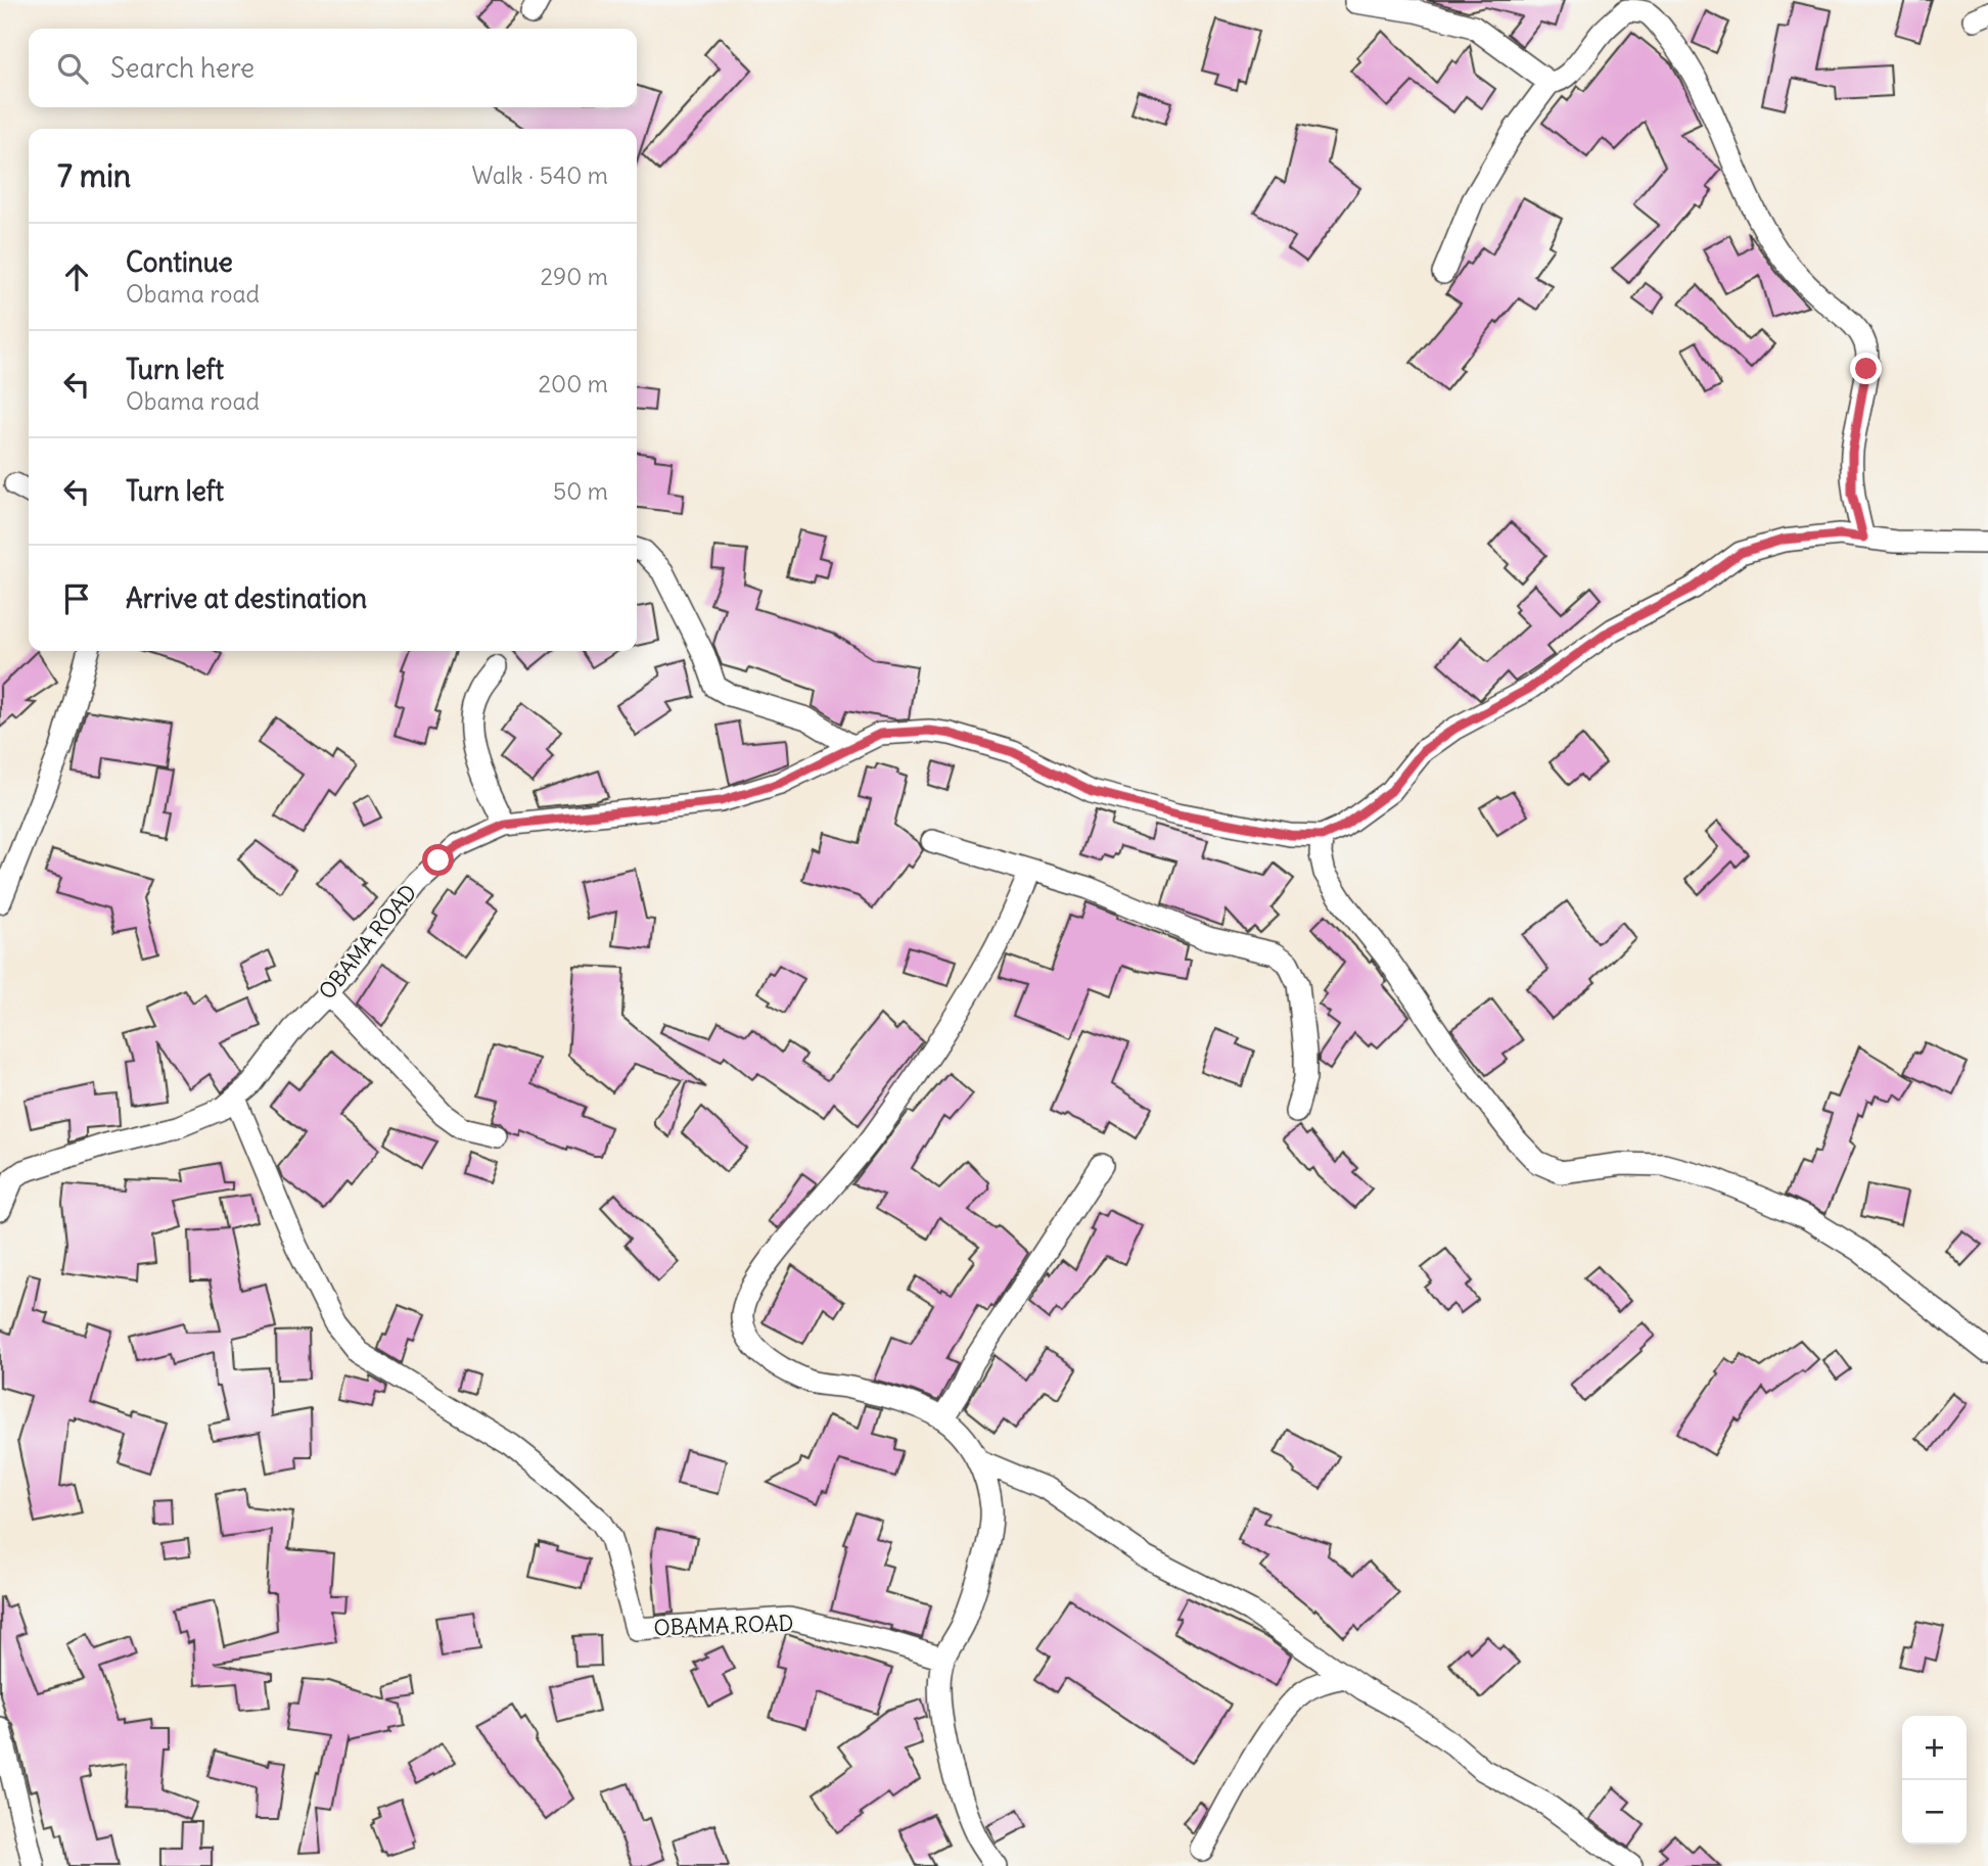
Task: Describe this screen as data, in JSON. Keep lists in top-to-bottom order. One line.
{"streets":{"street":["OBAMA ROAD"]},"page":{"search":"Search here","heading":["7 min","Walk · 540 m"],"list":[["Continue","Obama road","290 m"],["Turn left","Obama road","200 m"],["Turn left","50 m"],"Arrive at destination"],"map_buttons":["+","−"]}}
